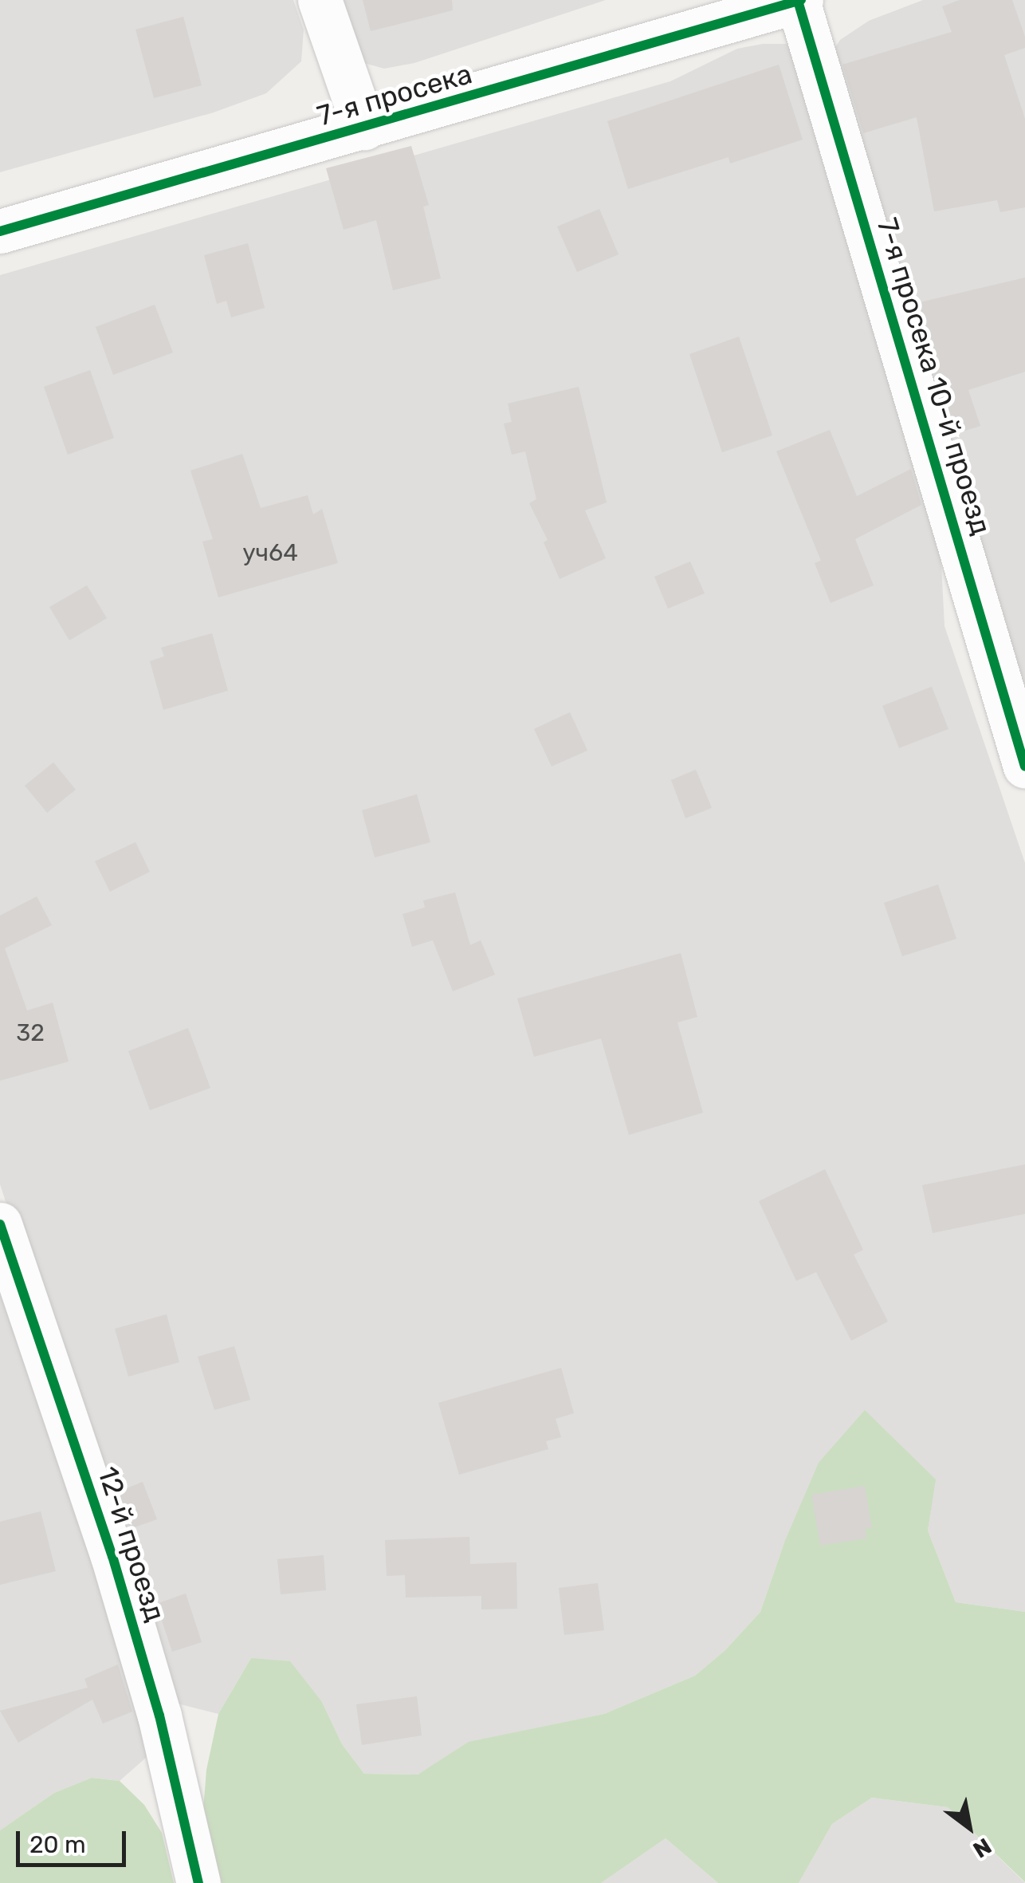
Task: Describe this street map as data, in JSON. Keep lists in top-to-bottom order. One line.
{"streets":{"street":["7-я просека","7-я просека 10-й проезд","12-й проезд"]},"crossings":[["7-я просека","7-я просека 10-й проезд"]],"house_numbers":["уч64","32"],"scale_bar":"20 m","north":"bottom right"}
